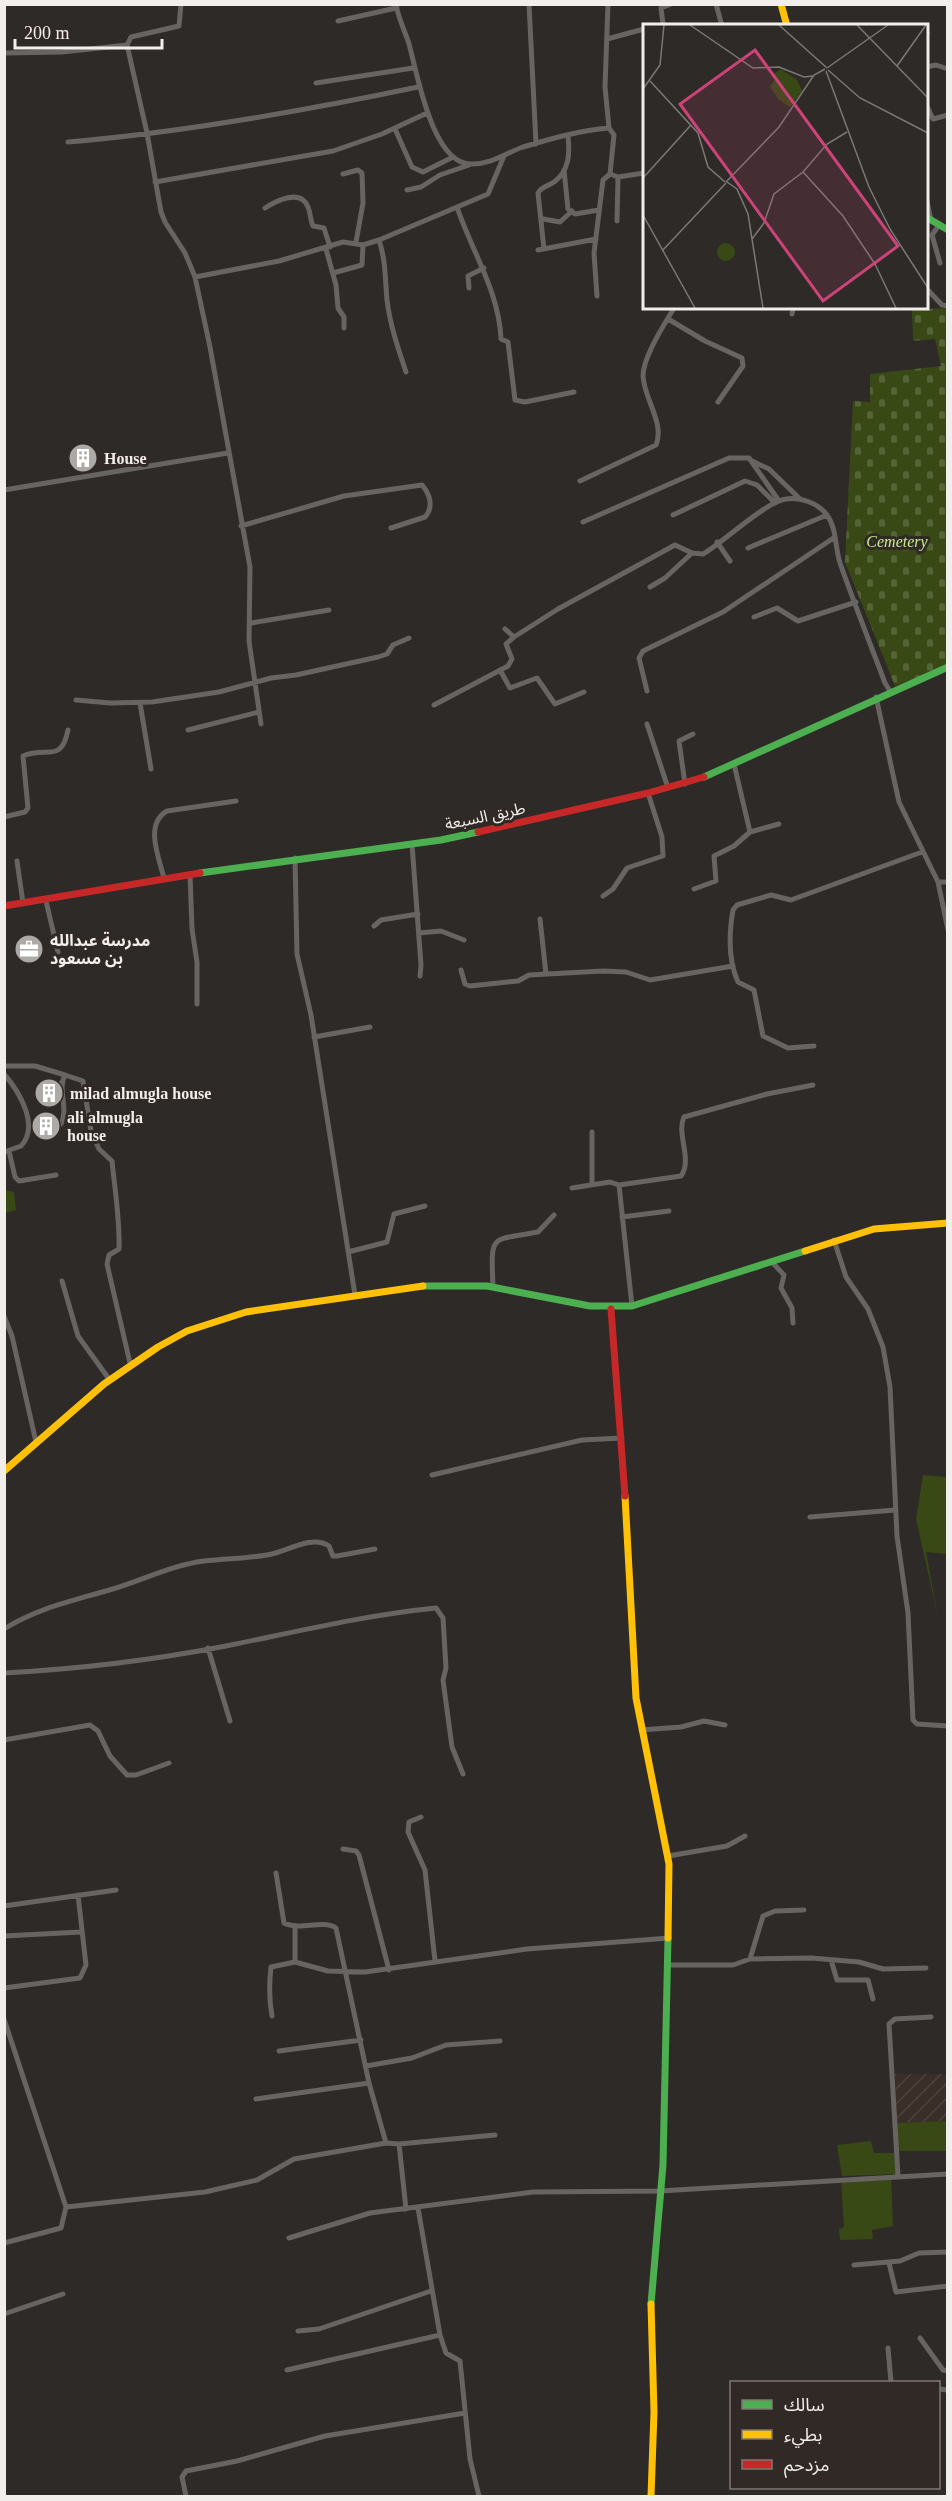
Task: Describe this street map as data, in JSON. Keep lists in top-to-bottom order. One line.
{"streets":{"street":["طريق السبعة"]},"parks":["Cemetery"],"places":{"building":["House","milad almugla house","ali almugla house"],"office":["مدرسة عبدالله بن مسعود"]},"legend":["سالك","بطيء","مزدحم"],"scale_bar":"200 m"}
